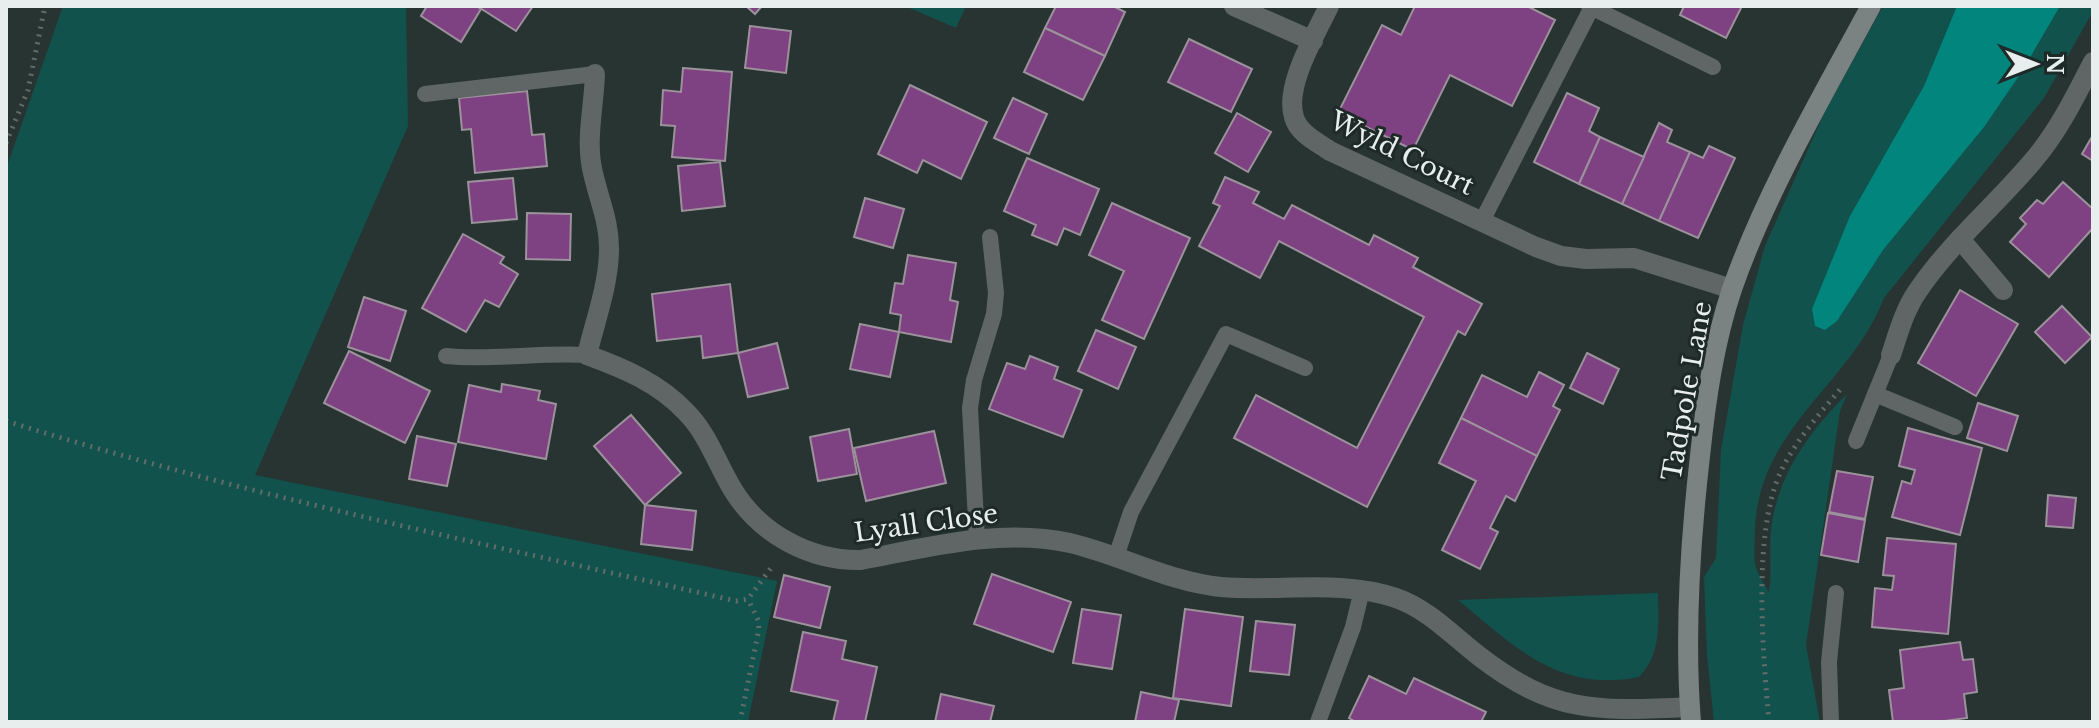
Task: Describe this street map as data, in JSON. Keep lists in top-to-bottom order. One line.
{"streets":{"street":["Wyld Court","Tadpole Lane","Lyall Close"]},"crossings":[["Wyld Court","Tadpole Lane"],["Tadpole Lane","Lyall Close"]],"north":"right"}
